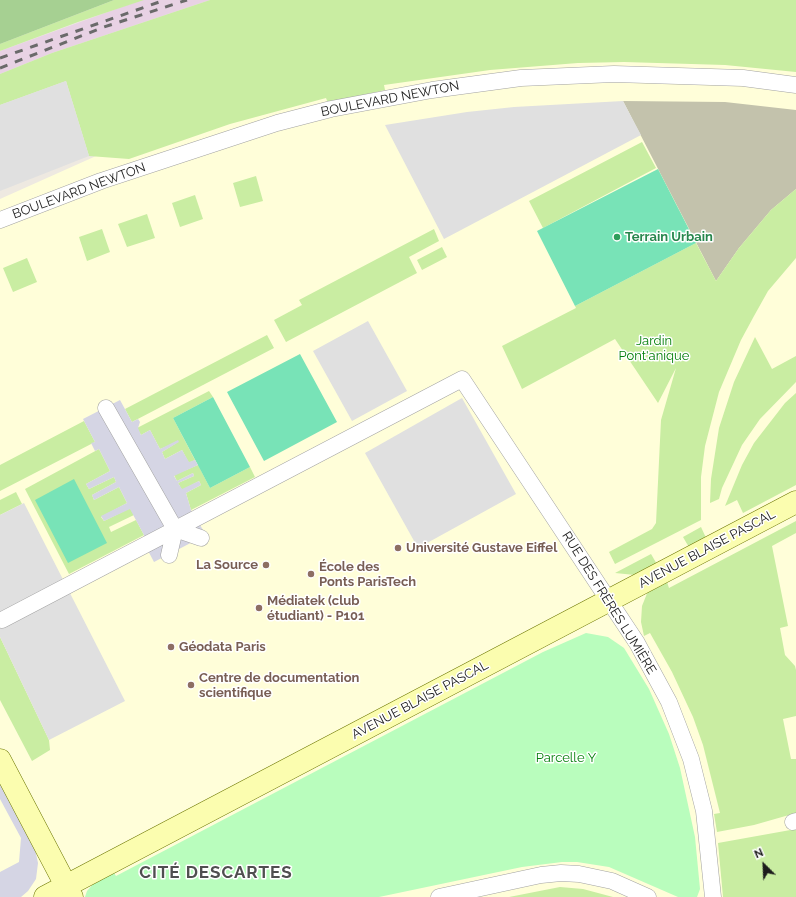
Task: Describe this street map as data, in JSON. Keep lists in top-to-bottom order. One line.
{"streets":{"street":["BOULEVARD NEWTON","AVENUE BLAISE PASCAL","RUE DES FRÈRES LUMIÈRE"]},"crossings":[["AVENUE BLAISE PASCAL","RUE DES FRÈRES LUMIÈRE"]],"districts":["CITÉ DESCARTES"],"parks":["Jardin Pont'anique","Parcelle Y"],"places":["Terrain Urbain","Université Gustave Eiffel","La Source","École des Ponts ParisTech","Médiatek (club étudiant) - P101","Géodata Paris","Centre de documentation scientifique"],"north":"top left"}
